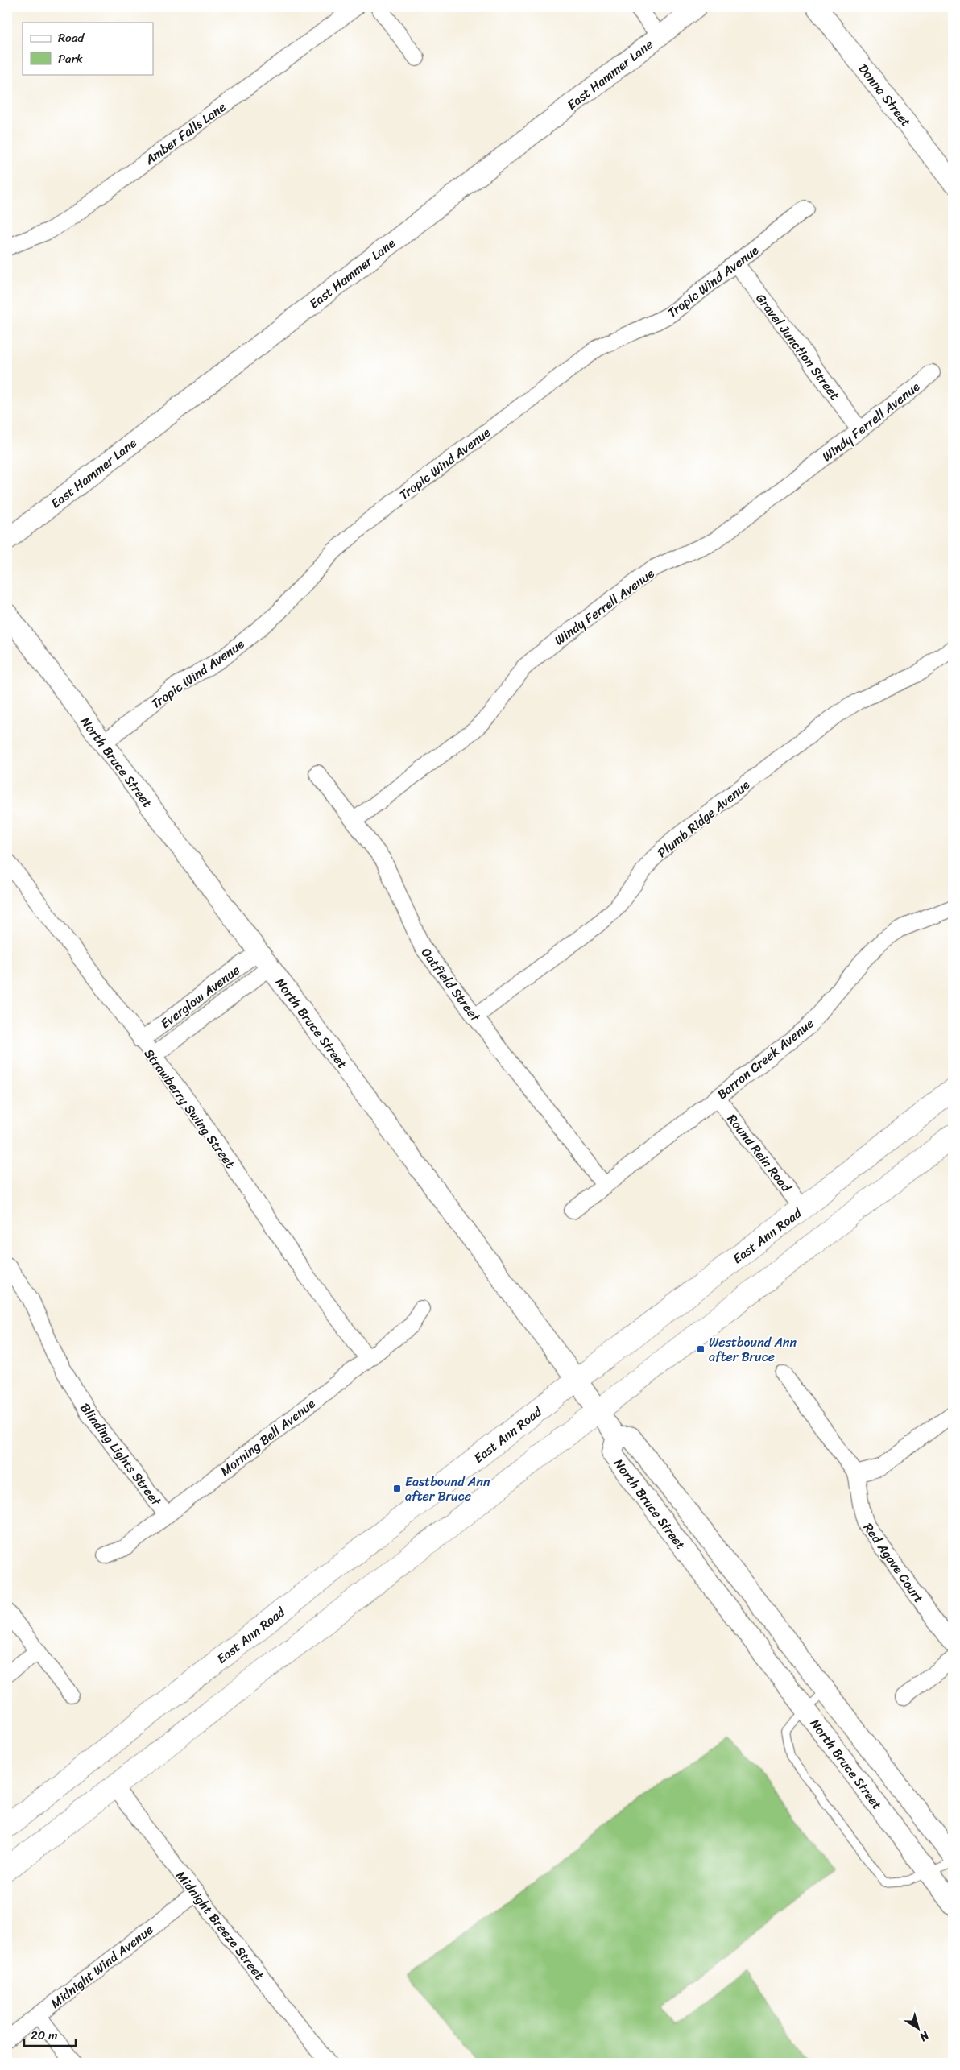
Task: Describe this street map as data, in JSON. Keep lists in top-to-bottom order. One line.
{"streets":{"main road":["East Ann Road"],"street":["East Hammer Lane","Donna Street","Amber Falls Lane","Tropic Wind Avenue","Gravel Junction Street","Windy Ferrell Avenue","North Bruce Street","Plumb Ridge Avenue","Oatfield Street","Everglow Avenue","Barron Creek Avenue","Strawberry Swing Street","Round Rein Road","Morning Bell Avenue","Blinding Lights Street","Red Agave Court","Midnight Breeze Street","Midnight Wind Avenue"]},"crossings":[["Tropic Wind Avenue","Gravel Junction Street"],["Tropic Wind Avenue","North Bruce Street"],["Gravel Junction Street","Windy Ferrell Avenue"],["Windy Ferrell Avenue","Oatfield Street"],["North Bruce Street","Everglow Avenue"],["North Bruce Street","East Ann Road"],["Plumb Ridge Avenue","Oatfield Street"],["Oatfield Street","Barron Creek Avenue"],["Everglow Avenue","Strawberry Swing Street"],["Barron Creek Avenue","Round Rein Road"],["Strawberry Swing Street","Morning Bell Avenue"],["Round Rein Road","East Ann Road"],["Morning Bell Avenue","Blinding Lights Street"],["Midnight Breeze Street","Midnight Wind Avenue"]],"places":{"transit":["Westbound Ann after Bruce","Eastbound Ann after Bruce"]},"legend":["Road","Park"],"scale_bar":"20 m","north":"bottom right"}
